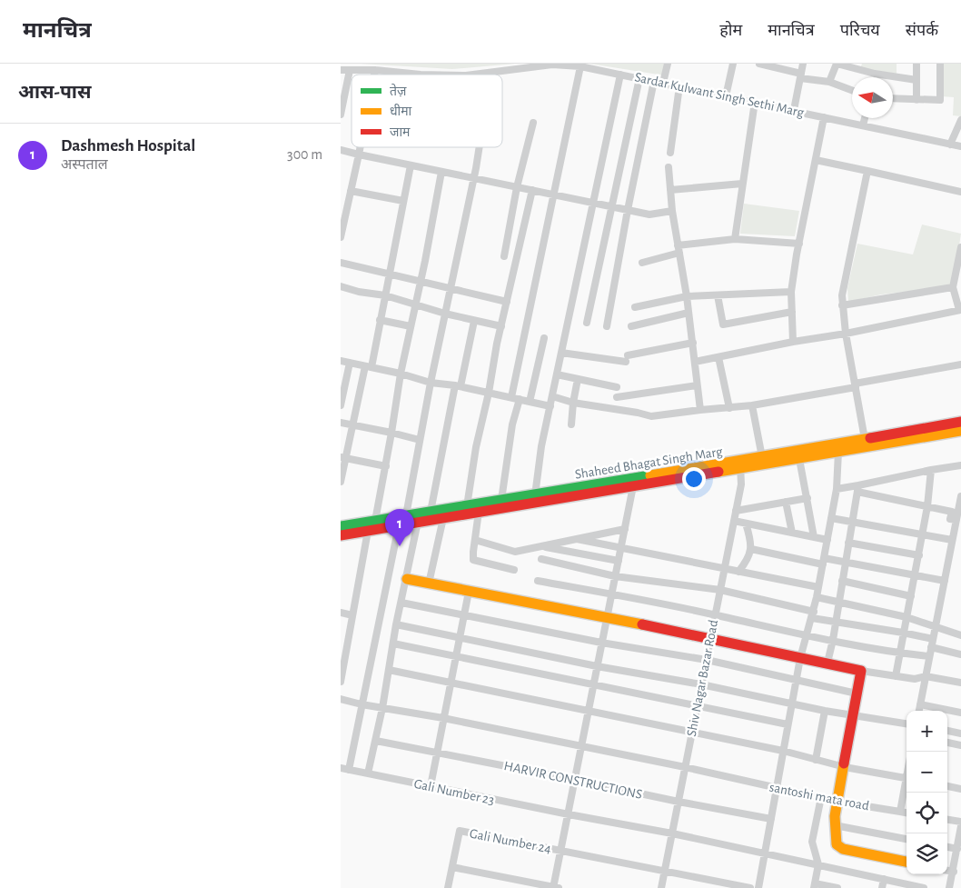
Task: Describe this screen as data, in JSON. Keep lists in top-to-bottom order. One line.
{"streets":{"main road":["Shaheed Bhagat Singh Marg"],"street":["Sardar Kulwant Singh Sethi Marg","Shiv Nagar Bazar Road","HARVIR CONSTRUCTIONS","Gali Number 23","santoshi mata road","Gali Number 24"]},"crossings":[["Shaheed Bhagat Singh Marg","Shiv Nagar Bazar Road"],["Shiv Nagar Bazar Road","HARVIR CONSTRUCTIONS"],["Shiv Nagar Bazar Road","Gali Number 23"],["Shiv Nagar Bazar Road","santoshi mata road"],["Shiv Nagar Bazar Road","Gali Number 24"]],"legend":["तेज़","धीमा","जाम"],"north":"left","page":{"header":"मानचित्र","nav":["होम","मानचित्र","परिचय","संपर्क"],"heading":"आस-पास","list":[{"mark":"1","name":"Dashmesh Hospital","note":"अस्पताल","value":"300 m"}],"pins":"1","map_buttons":["+","−"]}}
